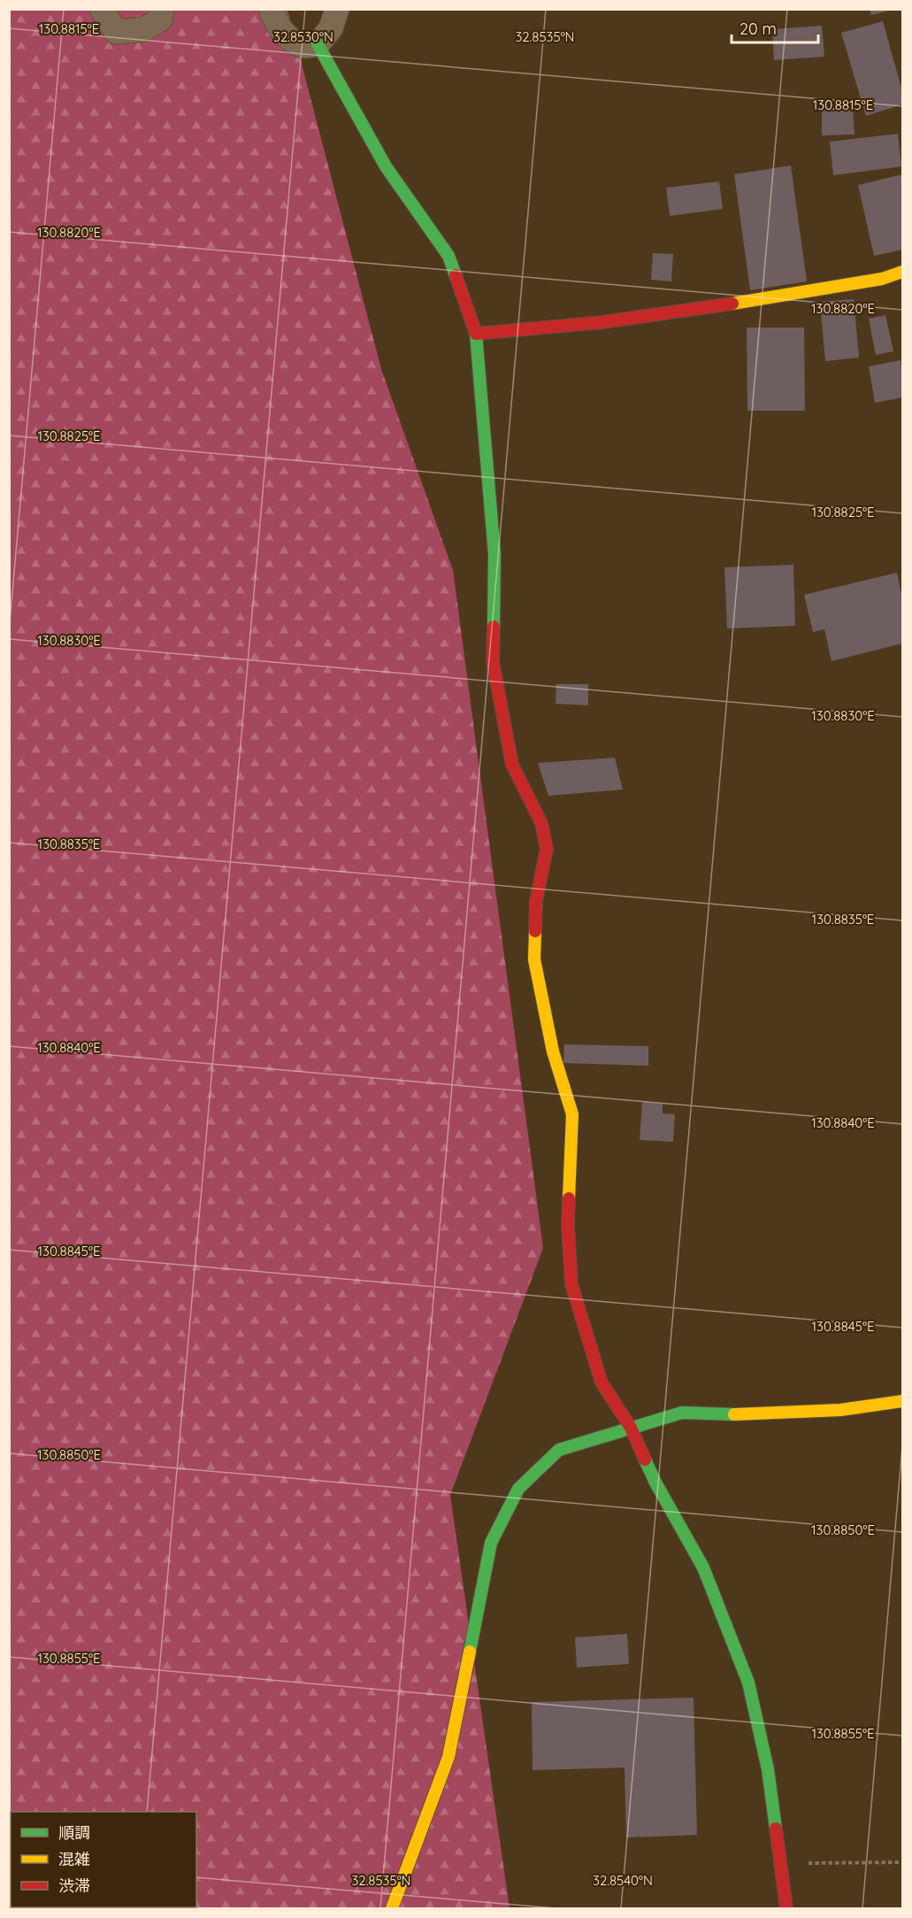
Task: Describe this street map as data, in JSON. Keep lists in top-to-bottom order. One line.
{"legend":["順調","混雑","渋滞"],"scale_bar":"20 m","coordinates":["130.8815°E","32.8530°N","32.8535°N","130.8820°E","130.8825°E","130.8830°E","130.8835°E","130.8840°E","130.8845°E","130.8850°E","130.8855°E","32.8540°N"]}
